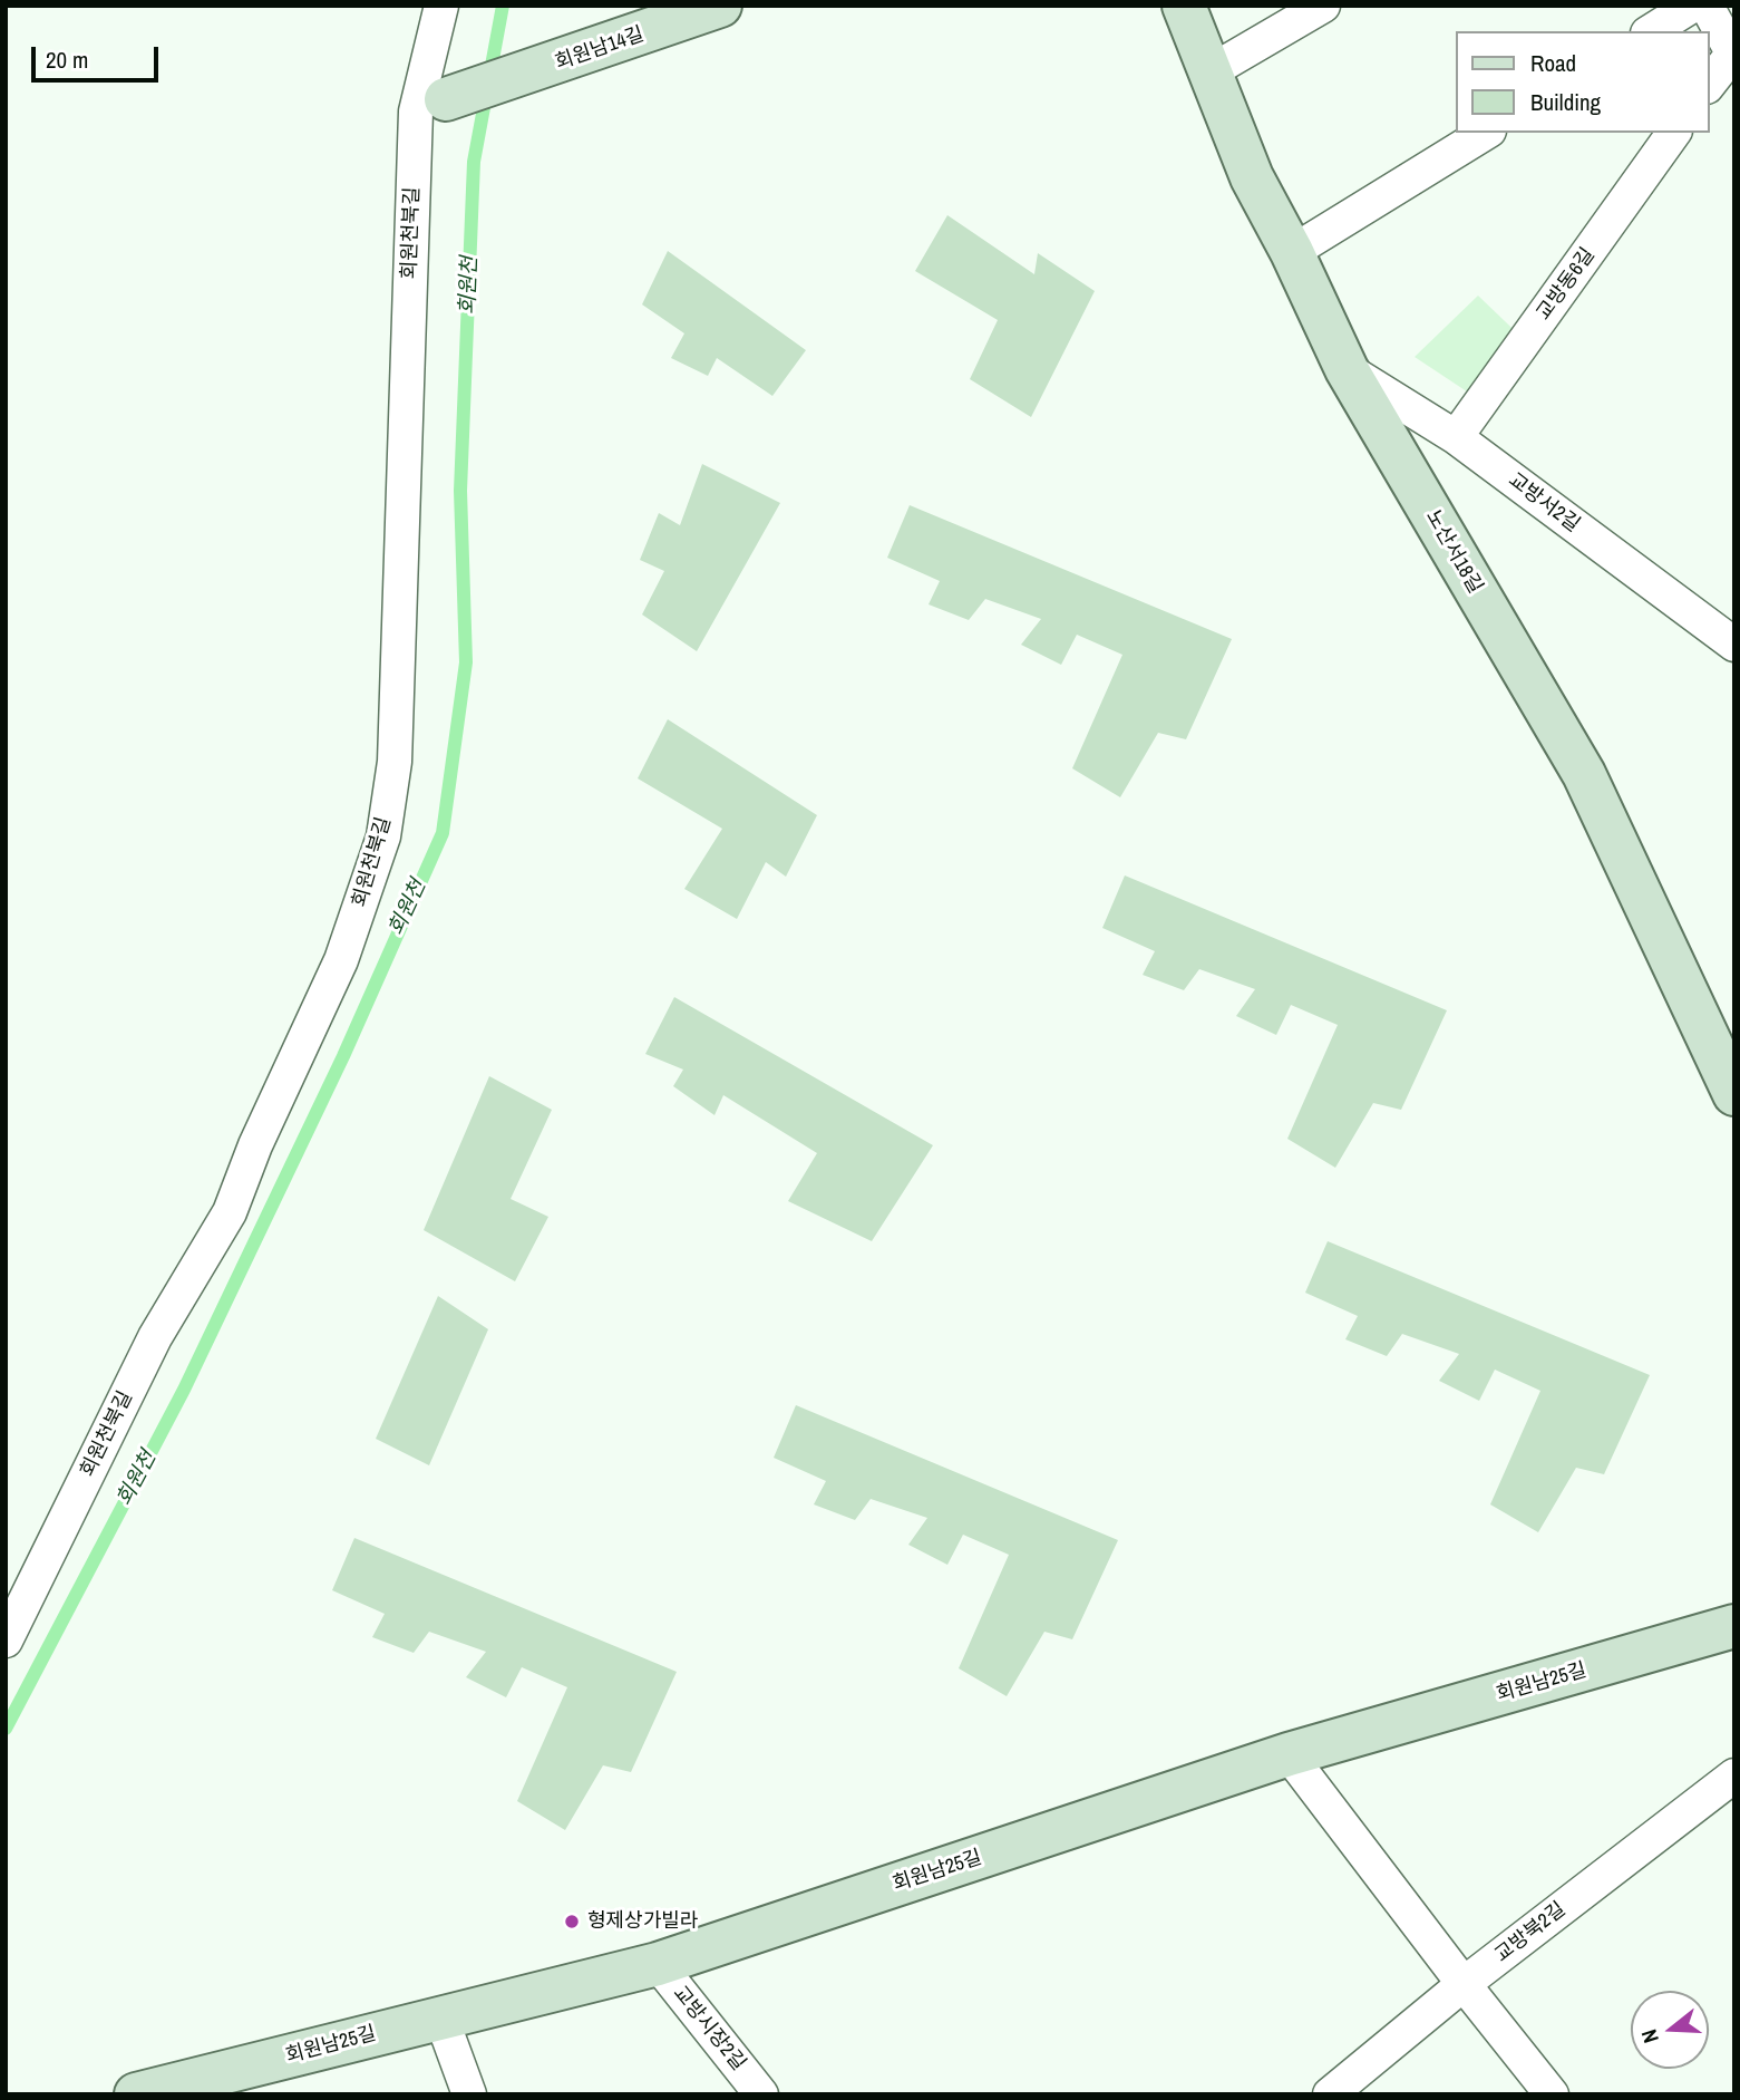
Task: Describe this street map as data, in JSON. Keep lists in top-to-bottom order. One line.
{"streets":{"main road":["회원남14길","노산서18길","회원남25길"],"street":["회원천북길","교방동6길","교방서2길","교방북2길","교방시장2길"]},"crossings":[["교방동6길","교방서2길"],["교방서2길","노산서18길"],["회원남25길","교방시장2길"]],"water":["회원천"],"places":["형제상가빌라"],"legend":["Road","Building"],"scale_bar":"20 m","north":"left"}
